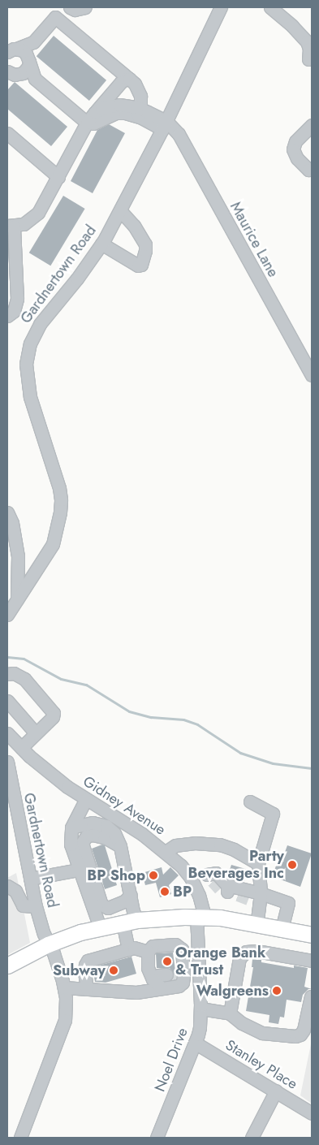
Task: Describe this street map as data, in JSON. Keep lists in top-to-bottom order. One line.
{"streets":{"street":["Maurice Lane","Gardnertown Road","Gidney Avenue","Noel Drive","Stanley Place"]},"crossings":[["Maurice Lane","Gardnertown Road"],["Gidney Avenue","Noel Drive"],["Noel Drive","Stanley Place"]],"places":["Party Beverages Inc","BP Shop","BP","Orange Bank & Trust","Subway","Walgreens"]}
